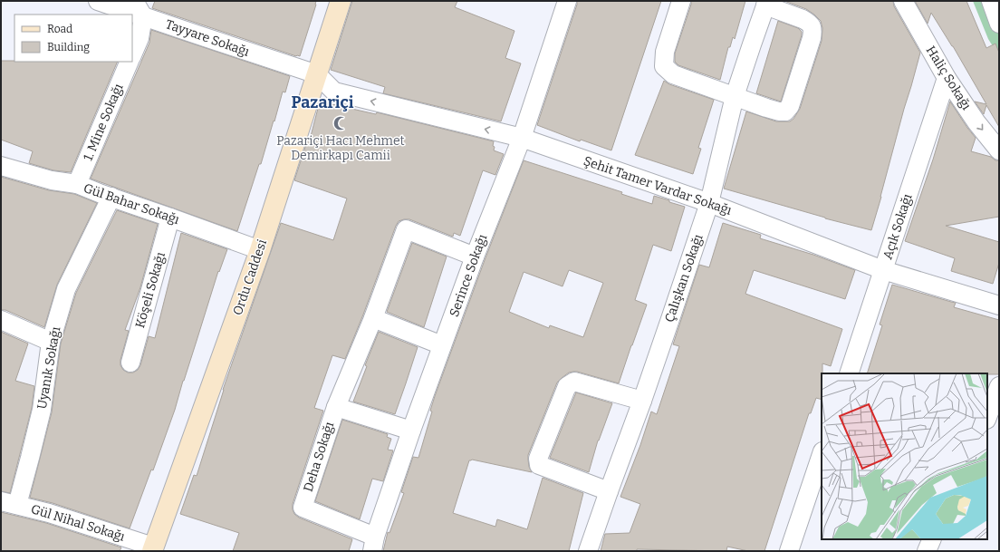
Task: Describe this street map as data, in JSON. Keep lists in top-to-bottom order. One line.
{"streets":{"main road":["Ordu Caddesi"],"street":["Tayyare Sokağı","Haliç Sokağı","1. Mine Sokağı","Şehit Tamer Vardar Sokağı","Gül Bahar Sokağı","Açık Sokağı","Serince Sokağı","Çalışkan Sokağı","Köşeli Sokağı","Uyanık Sokağı","Deha Sokağı","Gül Nihal Sokağı"]},"crossings":[["Tayyare Sokağı","Şehit Tamer Vardar Sokağı"],["Tayyare Sokağı","Ordu Caddesi"],["Haliç Sokağı","Açık Sokağı"],["1. Mine Sokağı","Gül Bahar Sokağı"],["Şehit Tamer Vardar Sokağı","Açık Sokağı"],["Şehit Tamer Vardar Sokağı","Serince Sokağı"],["Şehit Tamer Vardar Sokağı","Ordu Caddesi"],["Şehit Tamer Vardar Sokağı","Çalışkan Sokağı"],["Gül Bahar Sokağı","Ordu Caddesi"],["Gül Bahar Sokağı","Köşeli Sokağı"],["Gül Bahar Sokağı","Uyanık Sokağı"],["Serince Sokağı","Deha Sokağı"],["Ordu Caddesi","Gül Nihal Sokağı"],["Uyanık Sokağı","Gül Nihal Sokağı"]],"one_way":["Haliç Sokağı"],"districts":["Pazariçi"],"places":{"mosque":["Pazariçi Hacı Mehmet Demirkapı Camii"]},"legend":["Road","Building"]}
